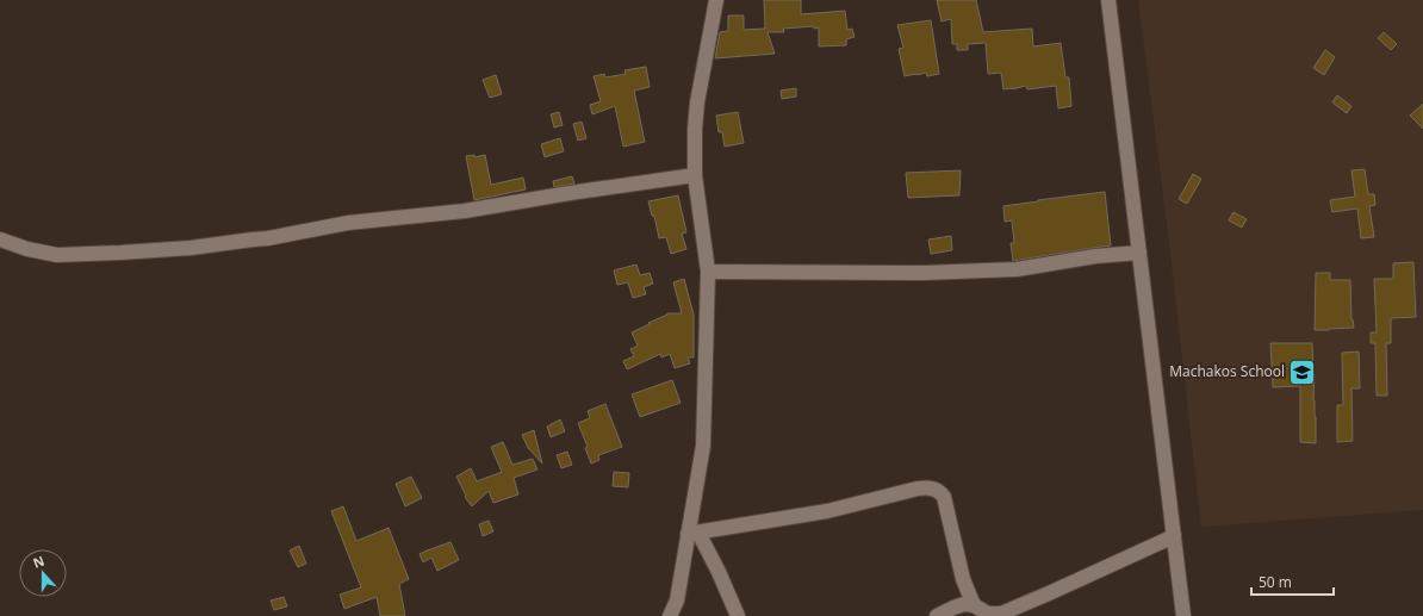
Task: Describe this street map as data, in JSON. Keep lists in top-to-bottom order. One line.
{"places":{"school or university":["Machakos School"]},"scale_bar":"50 m","north":"top"}
